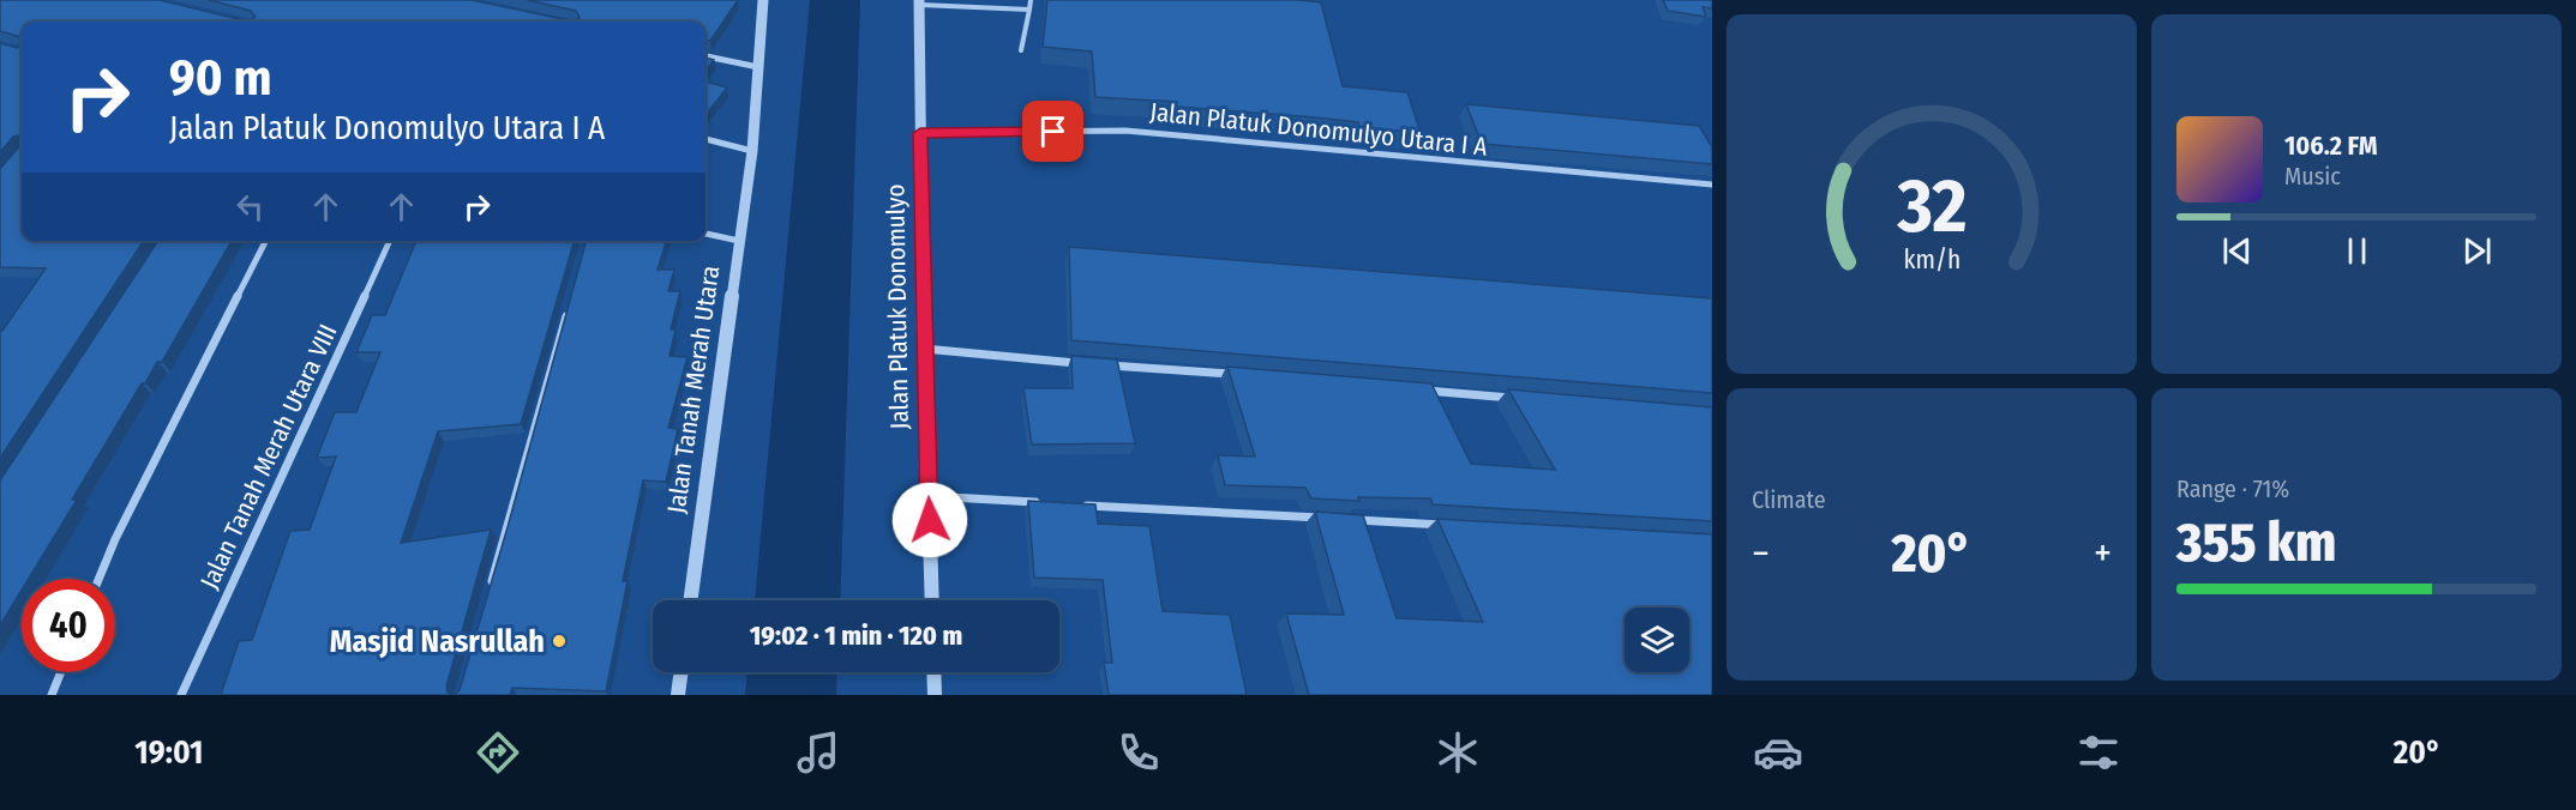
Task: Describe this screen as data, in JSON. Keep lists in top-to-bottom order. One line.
{"streets":{"street":["Jalan Platuk Donomulyo Utara I A","Jalan Platuk Donomulyo","Jalan Tanah Merah Utara","Jalan Tanah Merah Utara VIII"]},"crossings":[["Jalan Platuk Donomulyo Utara I A","Jalan Platuk Donomulyo"]],"places":["Masjid Nasrullah"],"page":{"turn":["90 m","Jalan Platuk Donomulyo Utara I A"],"song":["106.2 FM","Music"],"tile":["Climate",["Range · 71%","355 km"]],"heat":["−","20°","+"],"limit":"40","trip":"19:02 · 1 min · 120 m","tabs":["19:01","20°"],"gauge":["32","km/h"]}}
